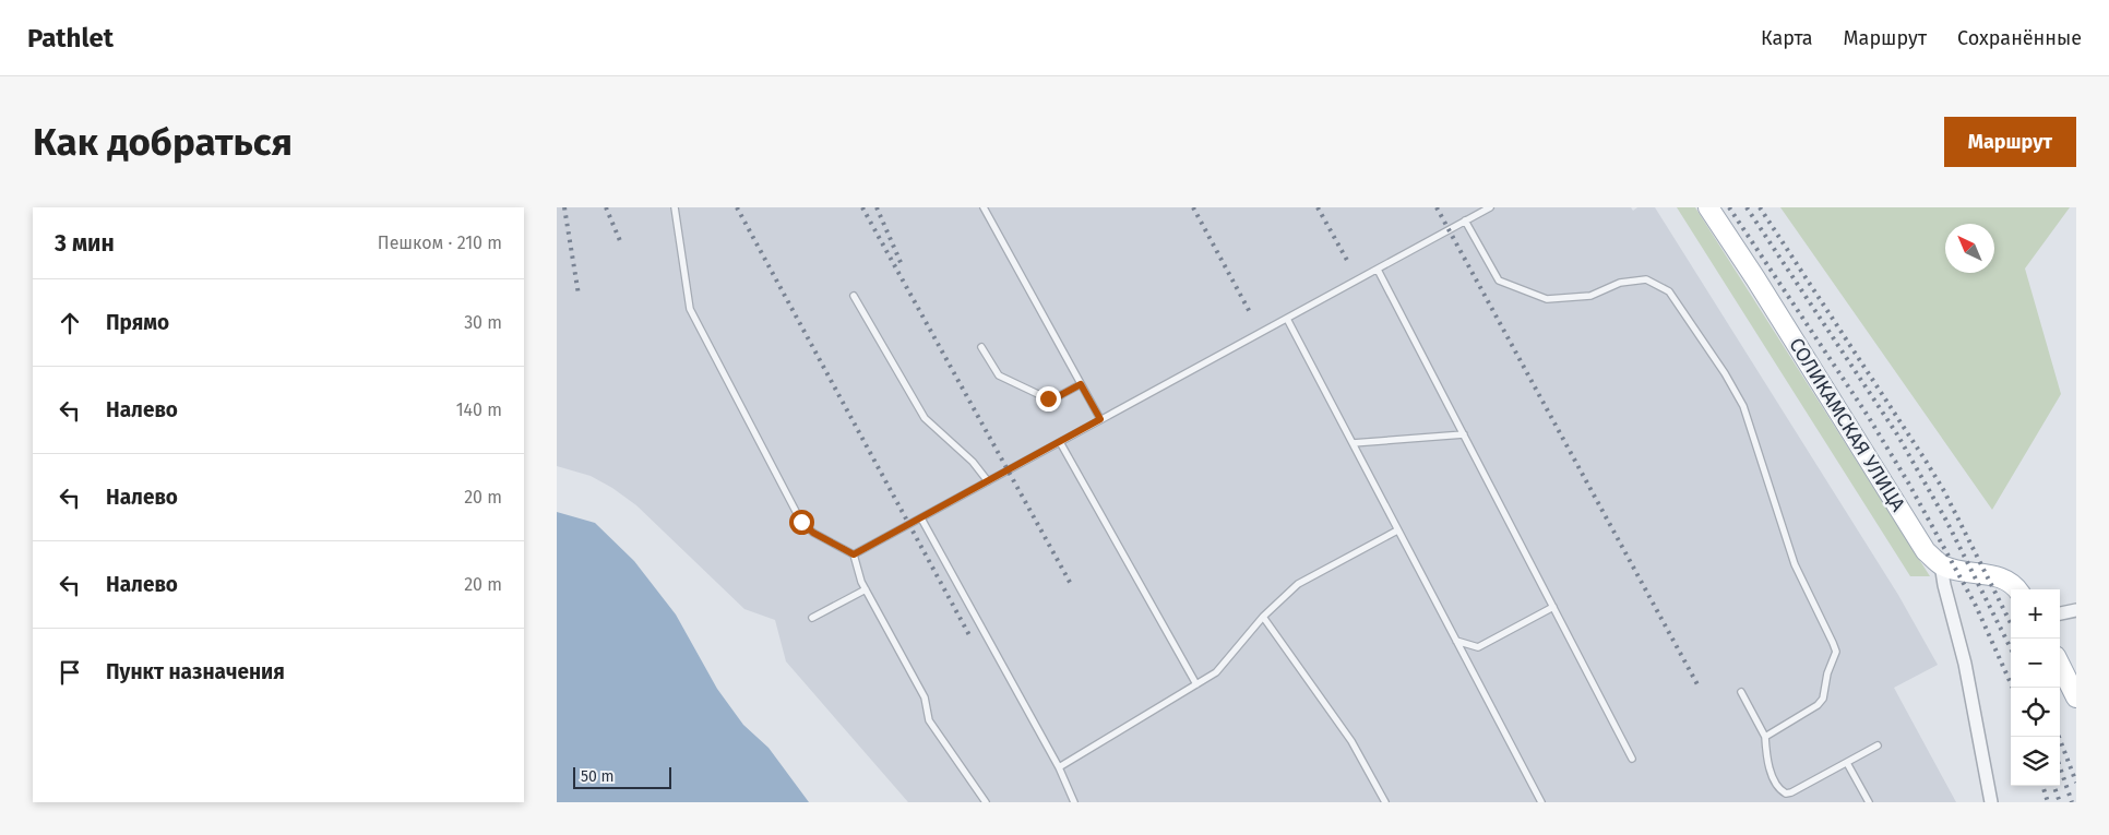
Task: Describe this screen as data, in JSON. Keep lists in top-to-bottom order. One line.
{"streets":{"main road":["СОЛИКАМСКАЯ УЛИЦА"]},"scale_bar":"50 m","north":"top left","page":{"header":"Pathlet","nav":["Карта","Маршрут","Сохранённые"],"buttons":"Маршрут","title":"Как добраться","heading":["3 мин","Пешком · 210 m"],"list":[["Прямо","30 m"],["Налево","140 m"],["Налево","20 m"],["Налево","20 m"],"Пункт назначения"],"map_buttons":["+","−"],"scale":"50 m"}}
